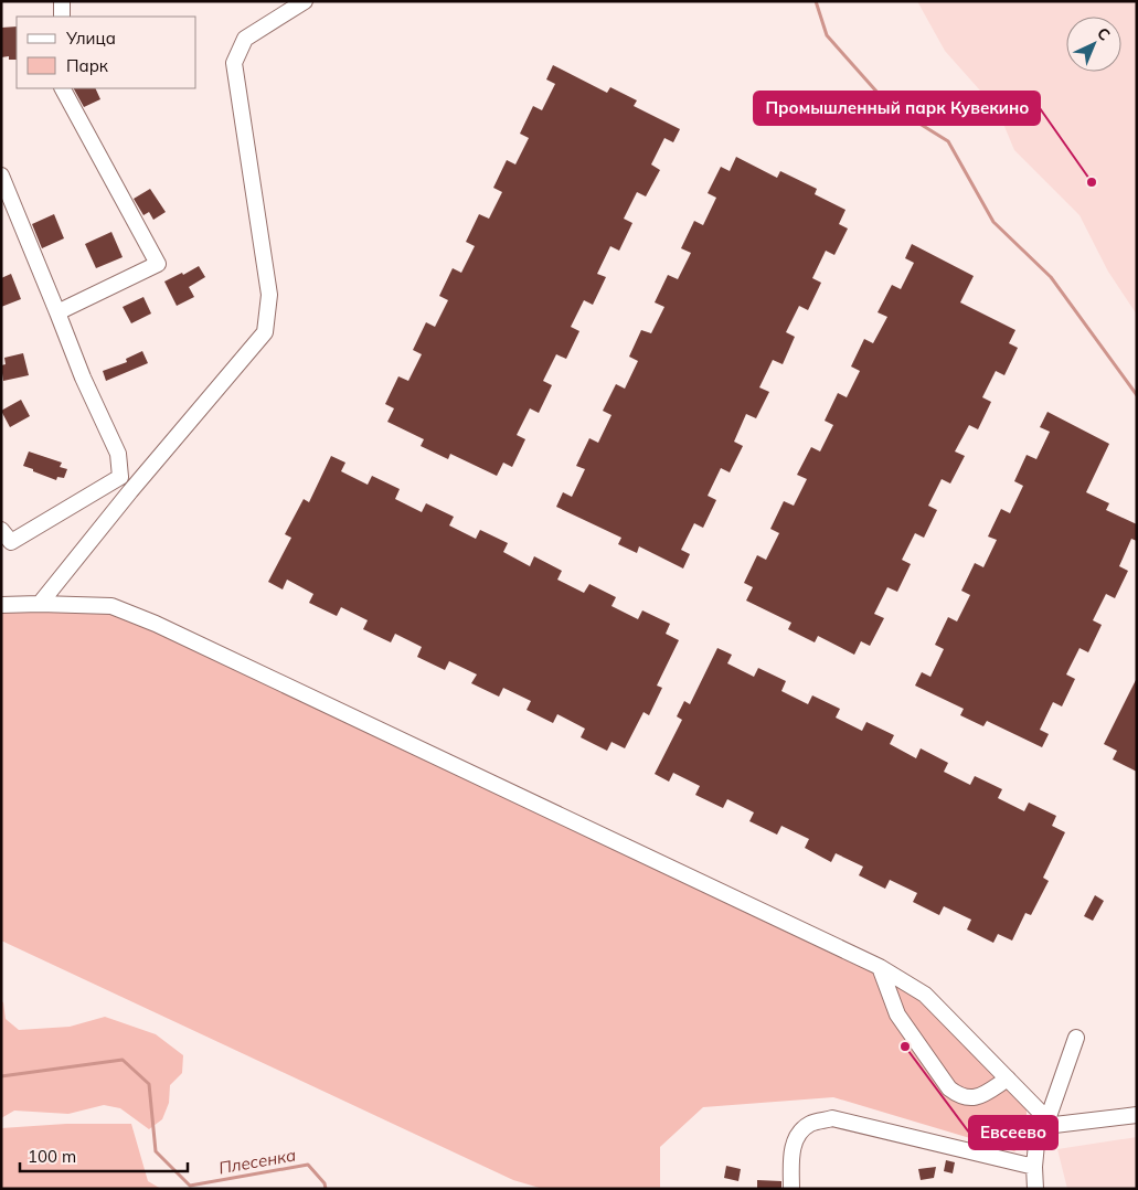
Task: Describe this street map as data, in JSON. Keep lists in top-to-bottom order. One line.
{"water":["Плесенка"],"places":["Промышленный парк Кувекино","Евсеево"],"legend":["Улица","Парк"],"scale_bar":"100 m","north":"top right"}
